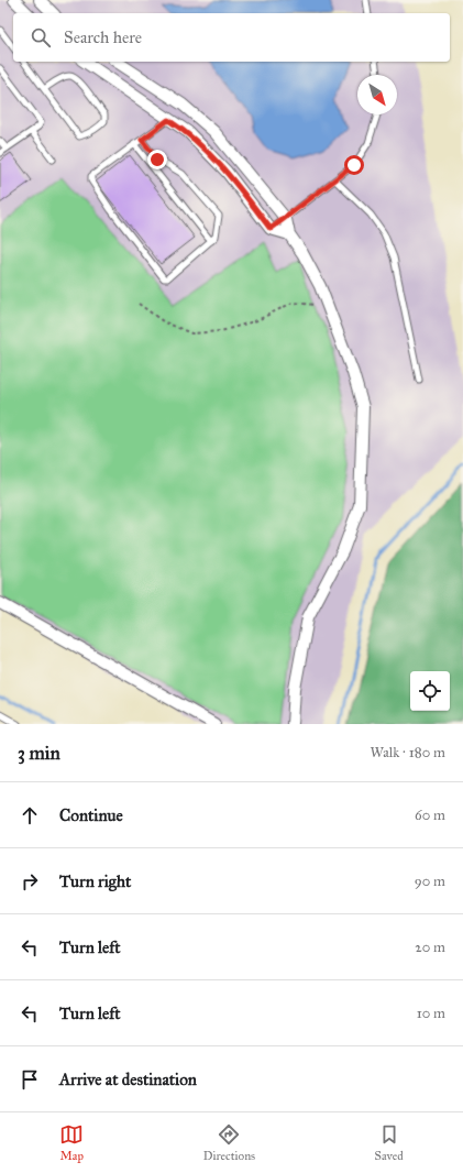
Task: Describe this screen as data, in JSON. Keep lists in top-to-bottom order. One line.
{"north":"bottom right","page":{"search":"Search here","heading":["3 min","Walk · 180 m"],"list":[["Continue","60 m"],["Turn right","90 m"],["Turn left","20 m"],["Turn left","10 m"],"Arrive at destination"],"nav":["Map","Directions","Saved"]}}
